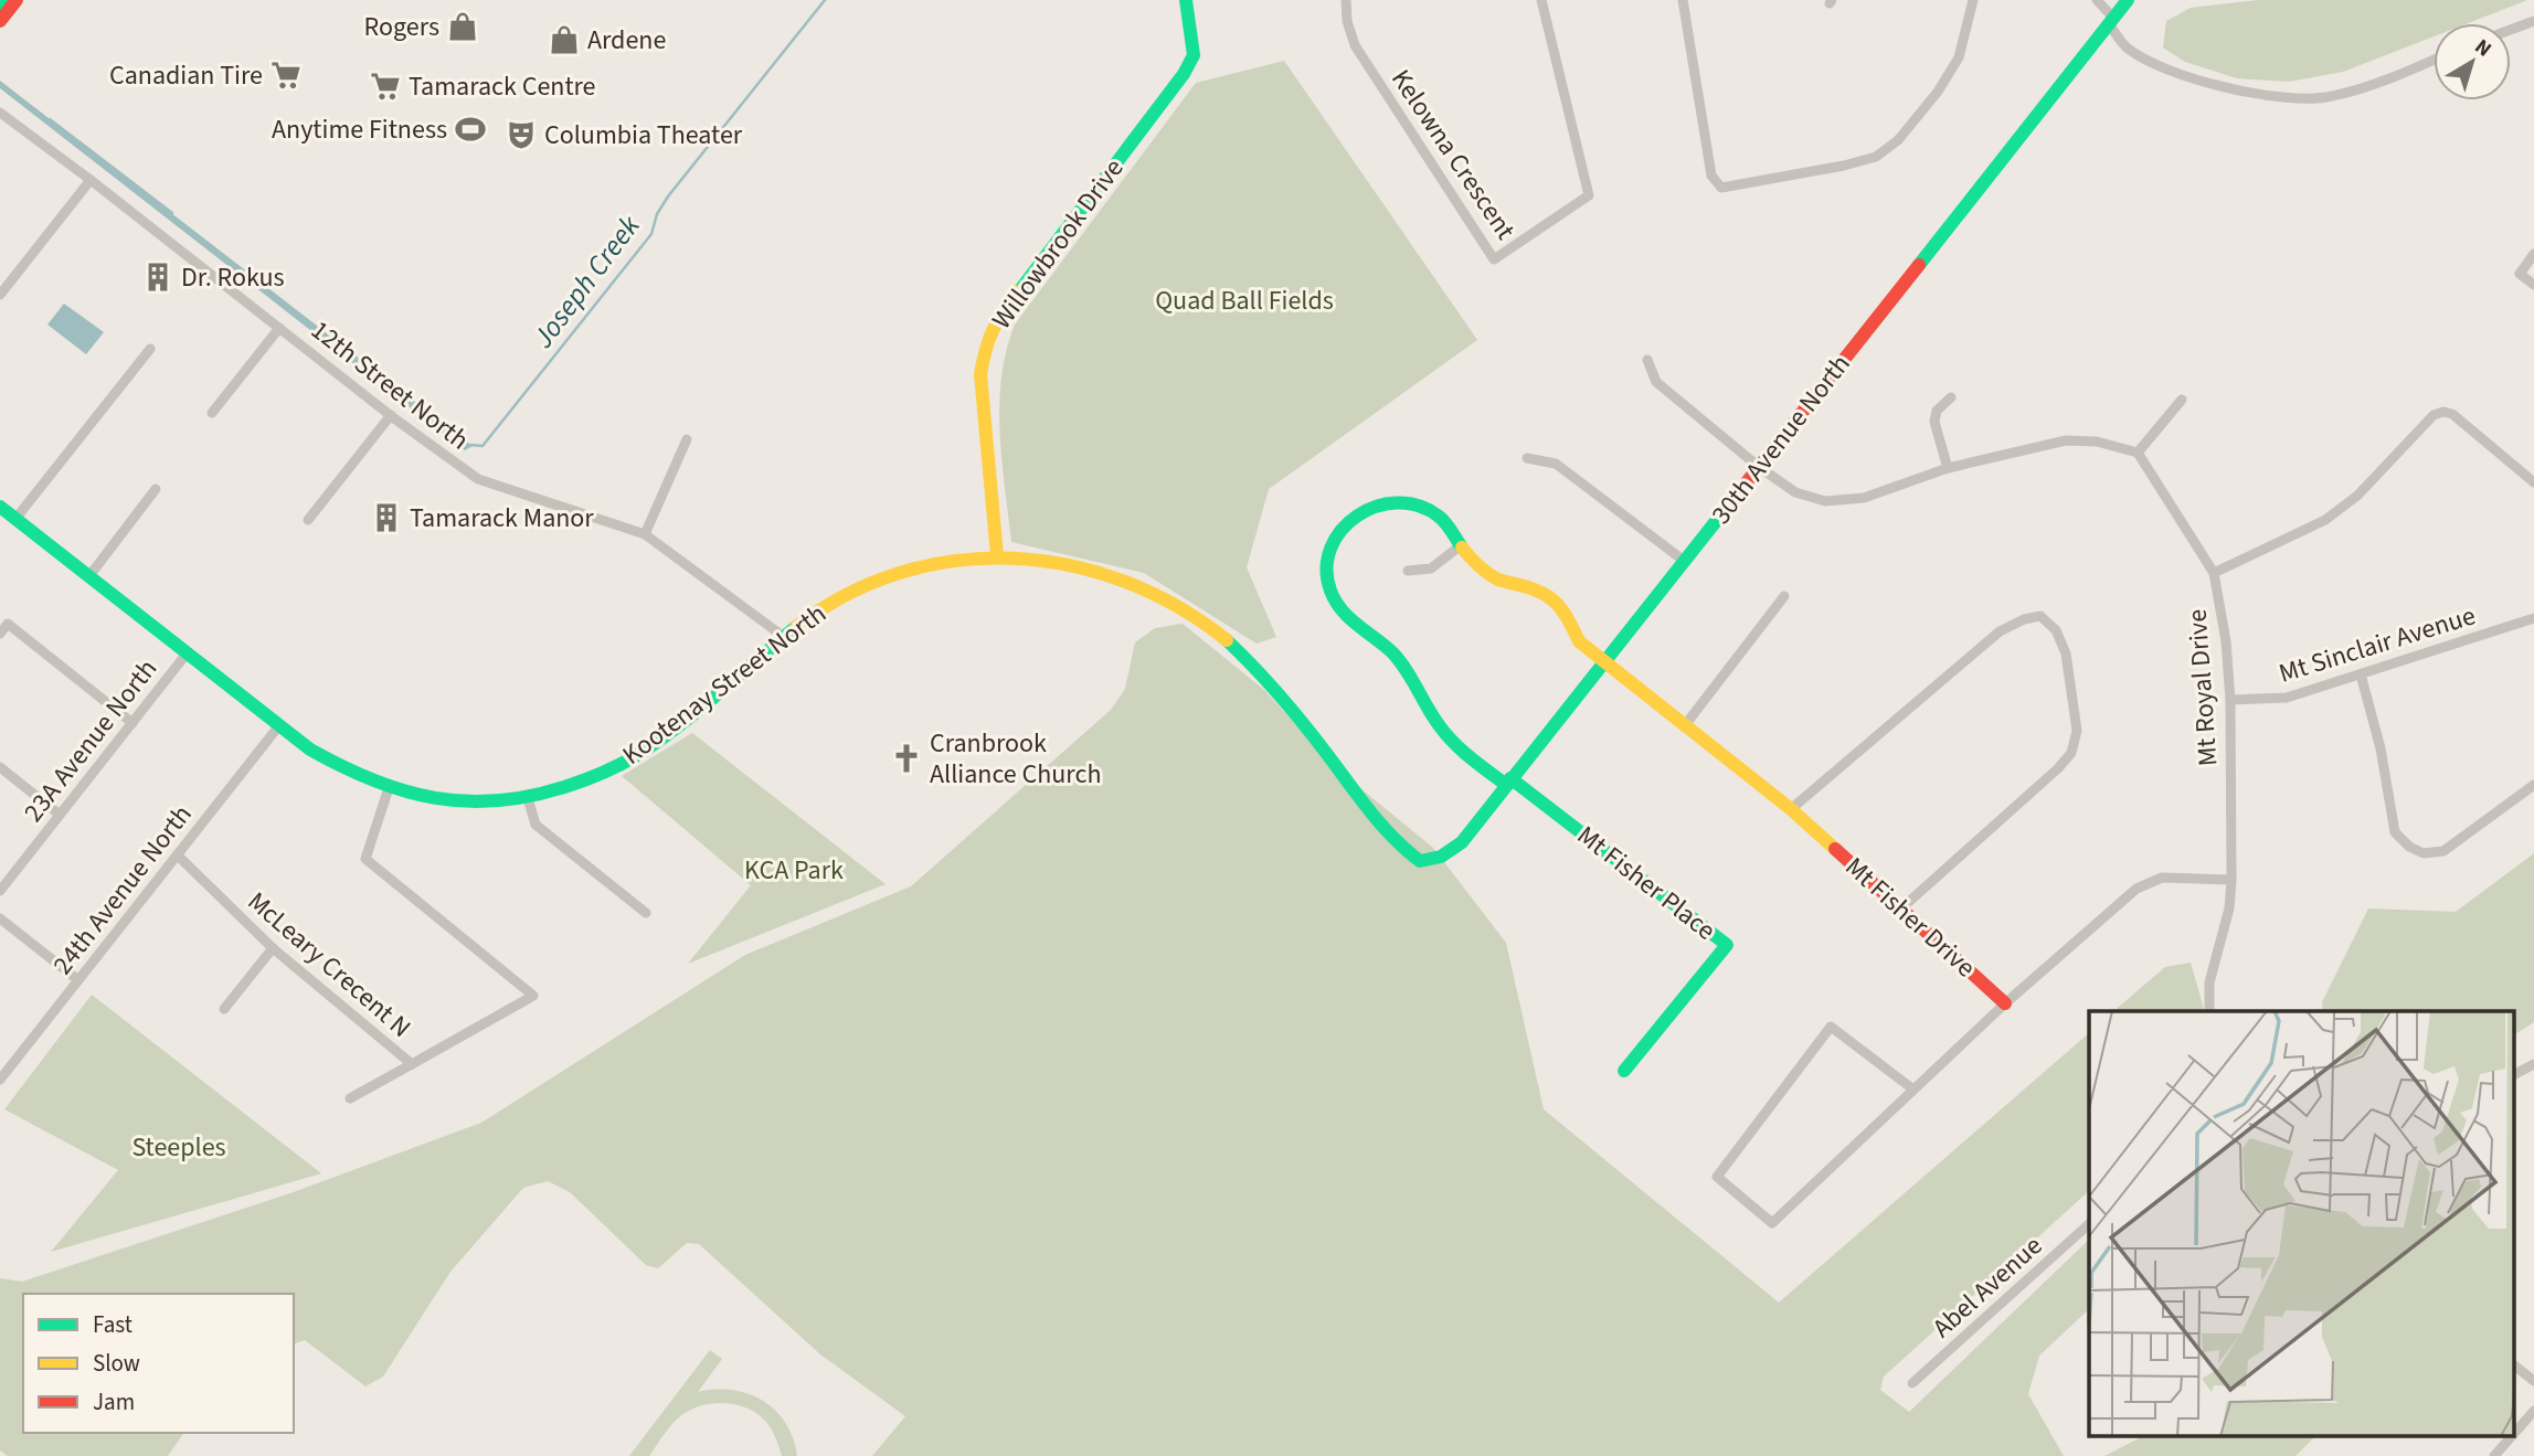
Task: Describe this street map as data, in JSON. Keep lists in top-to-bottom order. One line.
{"streets":{"street":["Kelowna Crescent","Willowbrook Drive","12th Street North","30th Avenue North","Mt Sinclair Avenue","Kootenay Street North","Mt Royal Drive","23A Avenue North","Mt Fisher Place","24th Avenue North","Mt Fisher Drive","McLeary Crecent N","Abel Avenue"]},"crossings":[["Willowbrook Drive","Kootenay Street North"],["12th Street North","Kootenay Street North"],["30th Avenue North","Kootenay Street North"],["30th Avenue North","Mt Fisher Place"],["30th Avenue North","Mt Fisher Drive"],["Mt Sinclair Avenue","Mt Royal Drive"],["Kootenay Street North","23A Avenue North"],["Kootenay Street North","24th Avenue North"],["Kootenay Street North","McLeary Crecent N"],["Mt Fisher Place","Mt Fisher Drive"],["24th Avenue North","McLeary Crecent N"]],"water":["Joseph Creek"],"parks":["Quad Ball Fields","KCA Park","Steeples"],"places":{"shop":["Rogers","Ardene"],"supermarket":["Canadian Tire","Tamarack Centre"],"sports":["Anytime Fitness"],"theatre":["Columbia Theater"],"building":["Dr. Rokus","Tamarack Manor"],"church":["Cranbrook Alliance Church"]},"legend":["Fast","Slow","Jam"],"north":"top right"}
